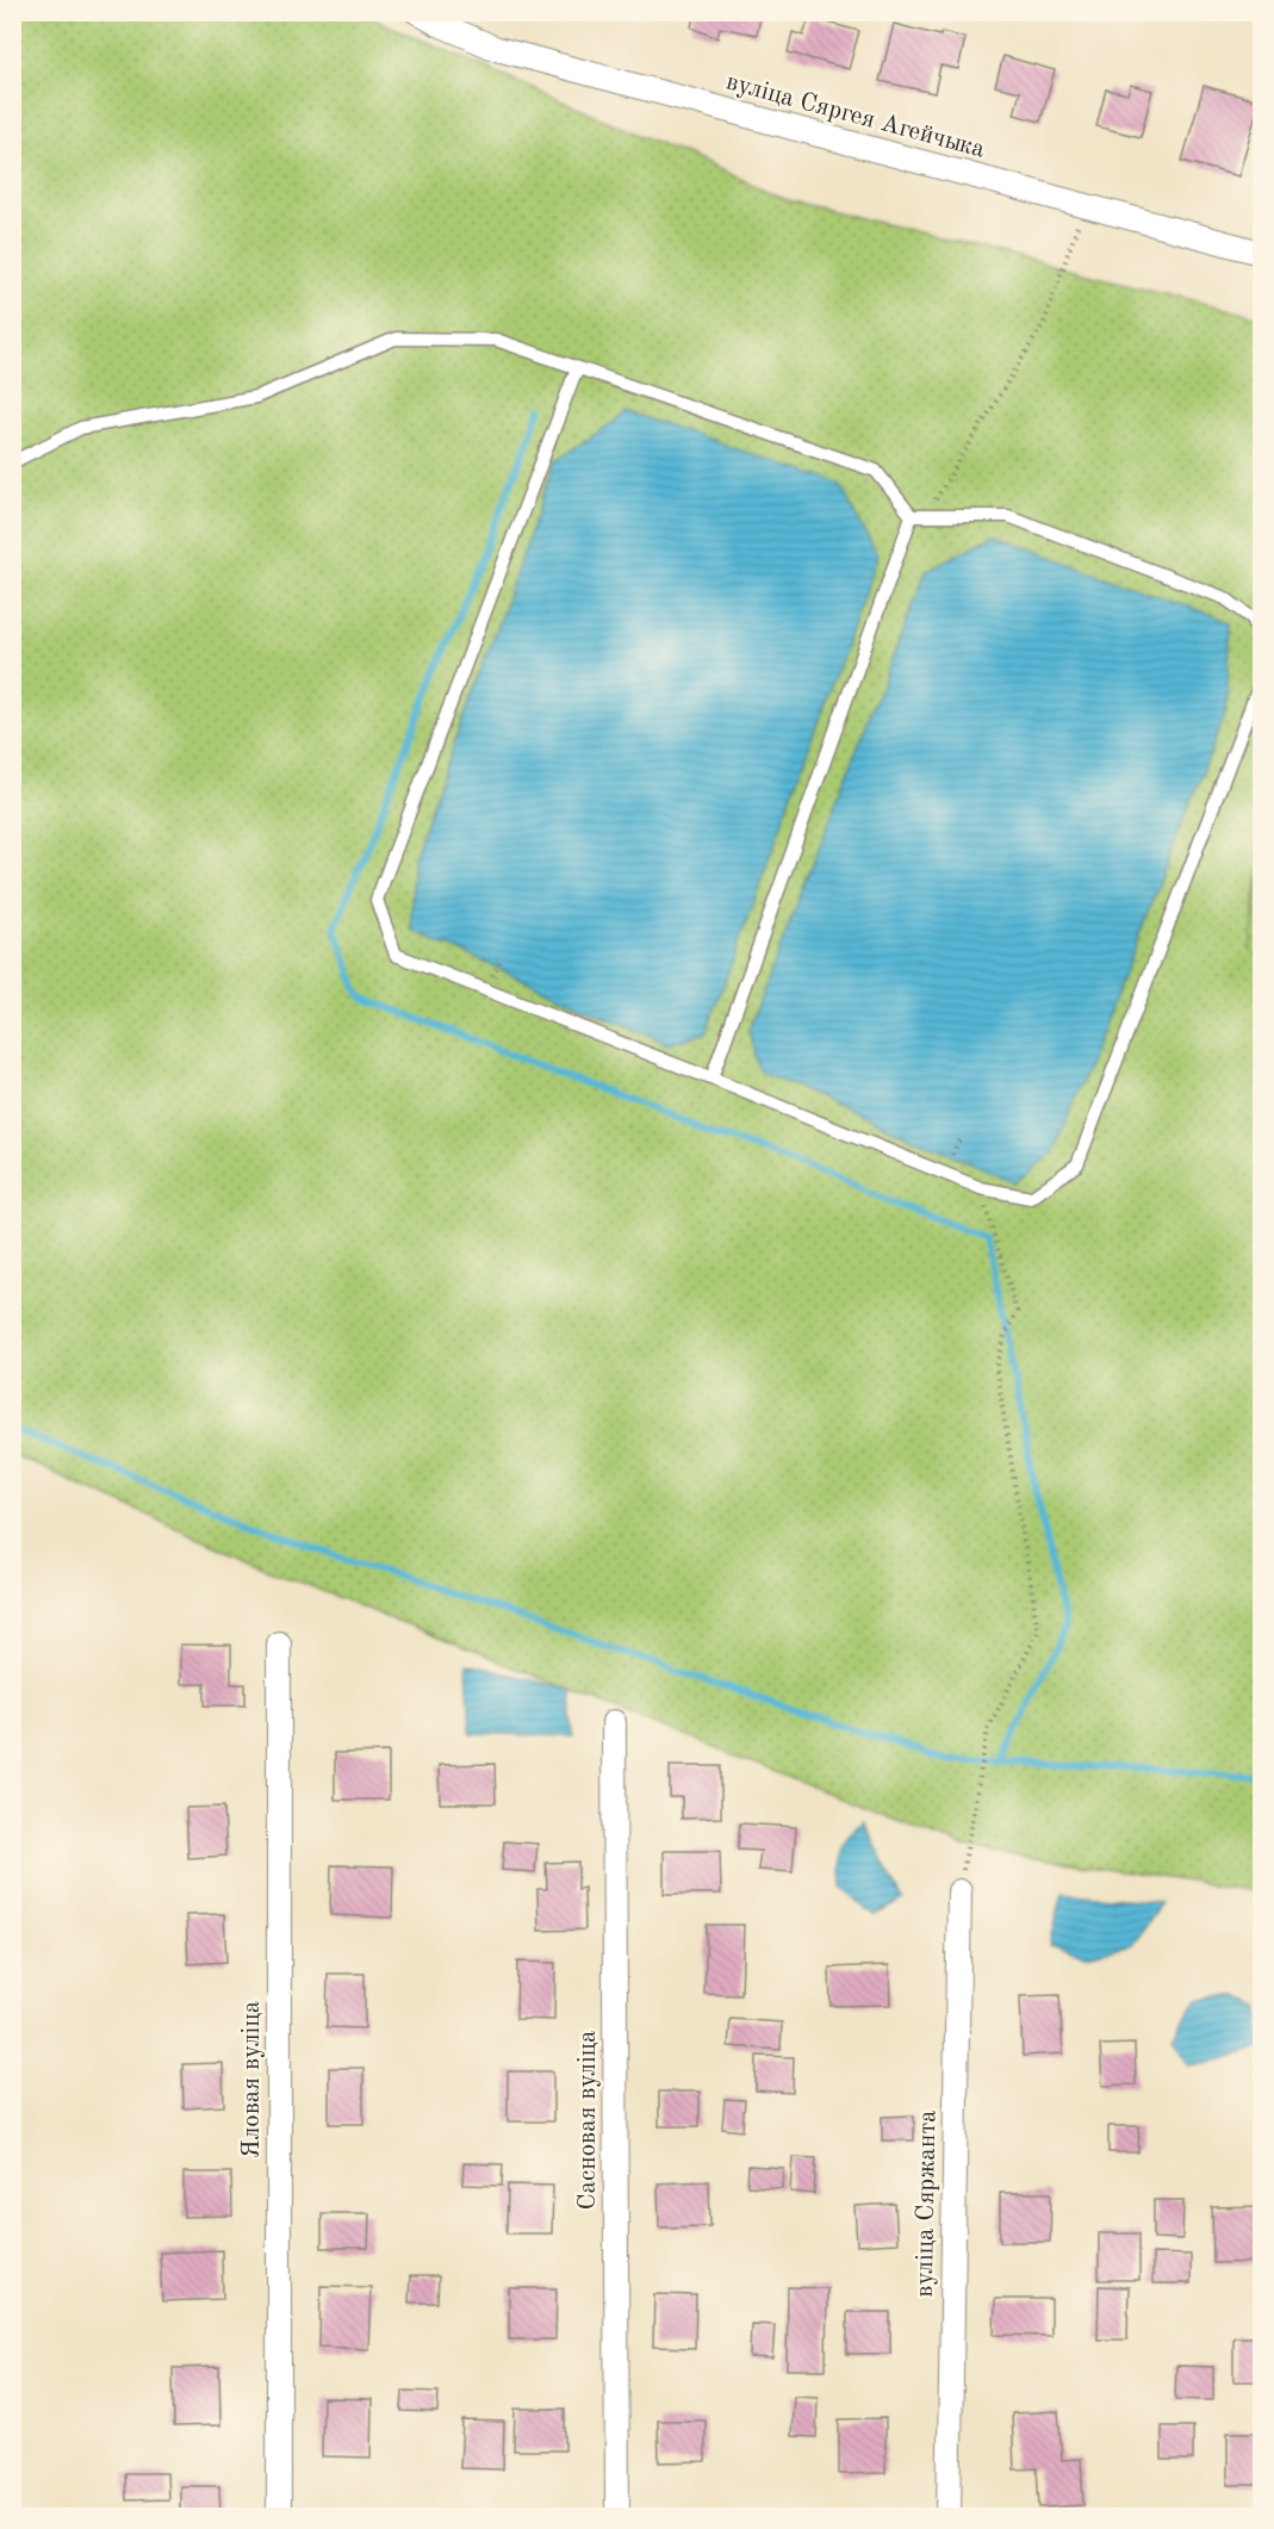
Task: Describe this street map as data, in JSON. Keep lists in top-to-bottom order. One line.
{"streets":{"street":["вуліца Сяргея Агейчыка","Яловая вуліца","Сасновая вуліца","вуліца Сяржанта"]}}
